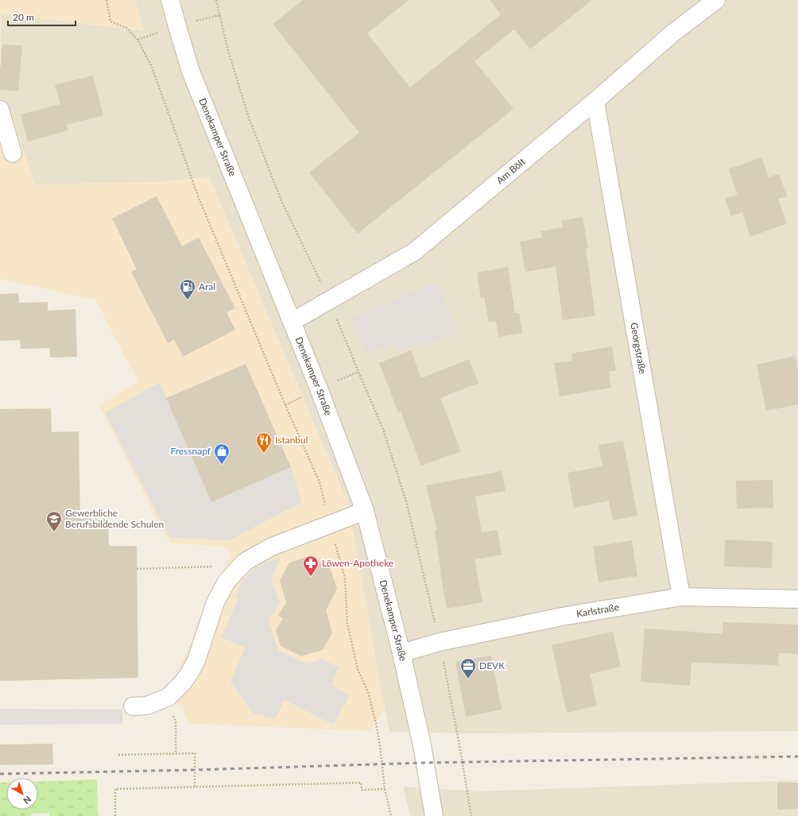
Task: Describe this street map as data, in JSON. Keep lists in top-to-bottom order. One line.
{"streets":{"street":["Denekamper Straße","Am Bölt","Georgstraße","Karlstraße"]},"crossings":[["Denekamper Straße","Am Bölt"],["Denekamper Straße","Karlstraße"],["Am Bölt","Georgstraße"],["Georgstraße","Karlstraße"]],"places":{"fuel station":["Aral"],"restaurant":["Istanbul"],"shop":["Fressnapf"],"school or university":["Gewerbliche Berufsbildende Schulen"],"pharmacy":["Löwen-Apotheke"],"office":["DEVK"]},"scale_bar":"20 m","north":"bottom right"}
